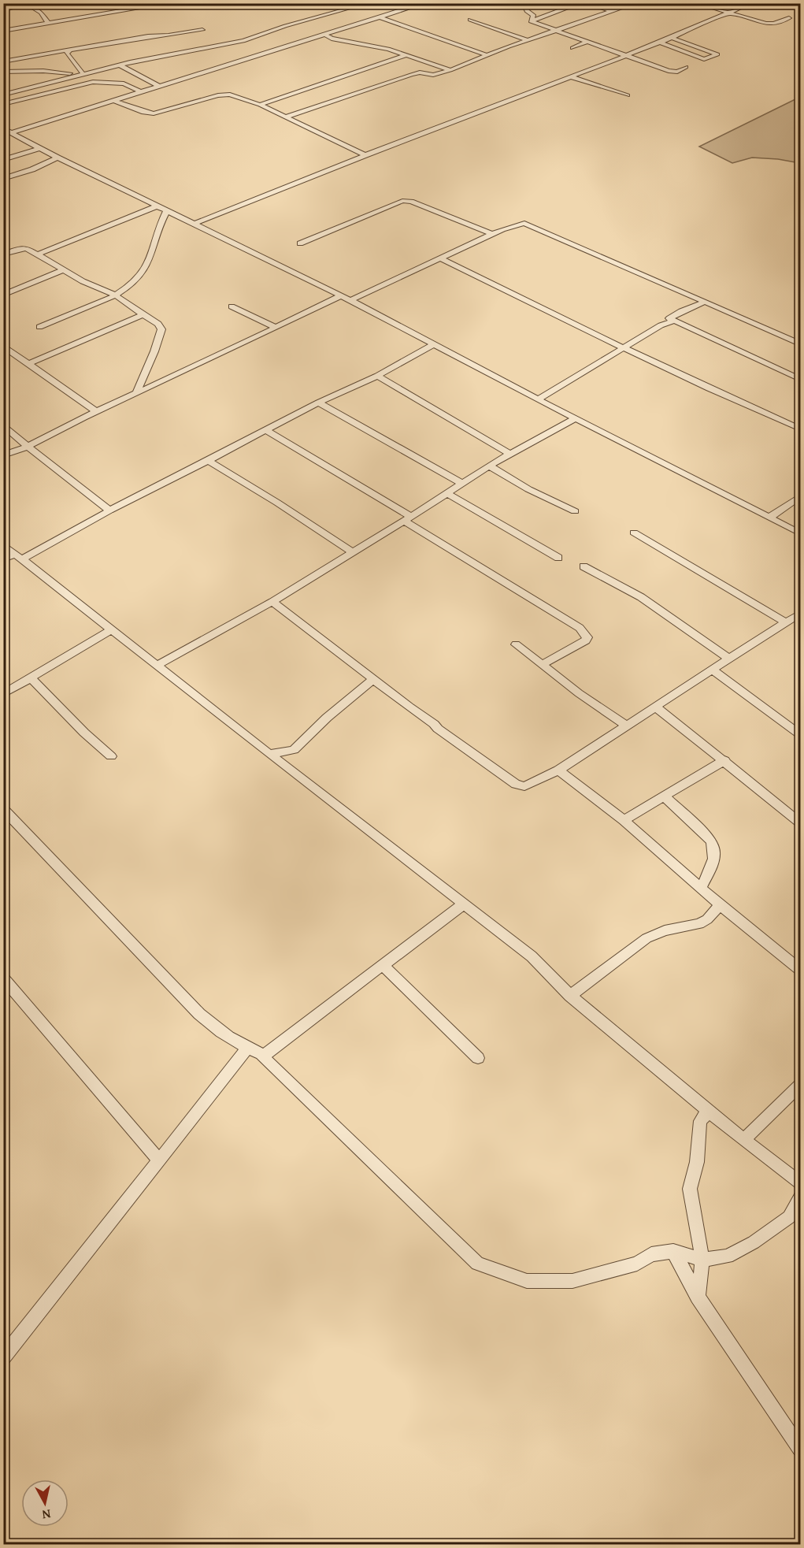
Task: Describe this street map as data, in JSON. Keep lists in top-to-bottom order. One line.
{"north":"bottom"}
